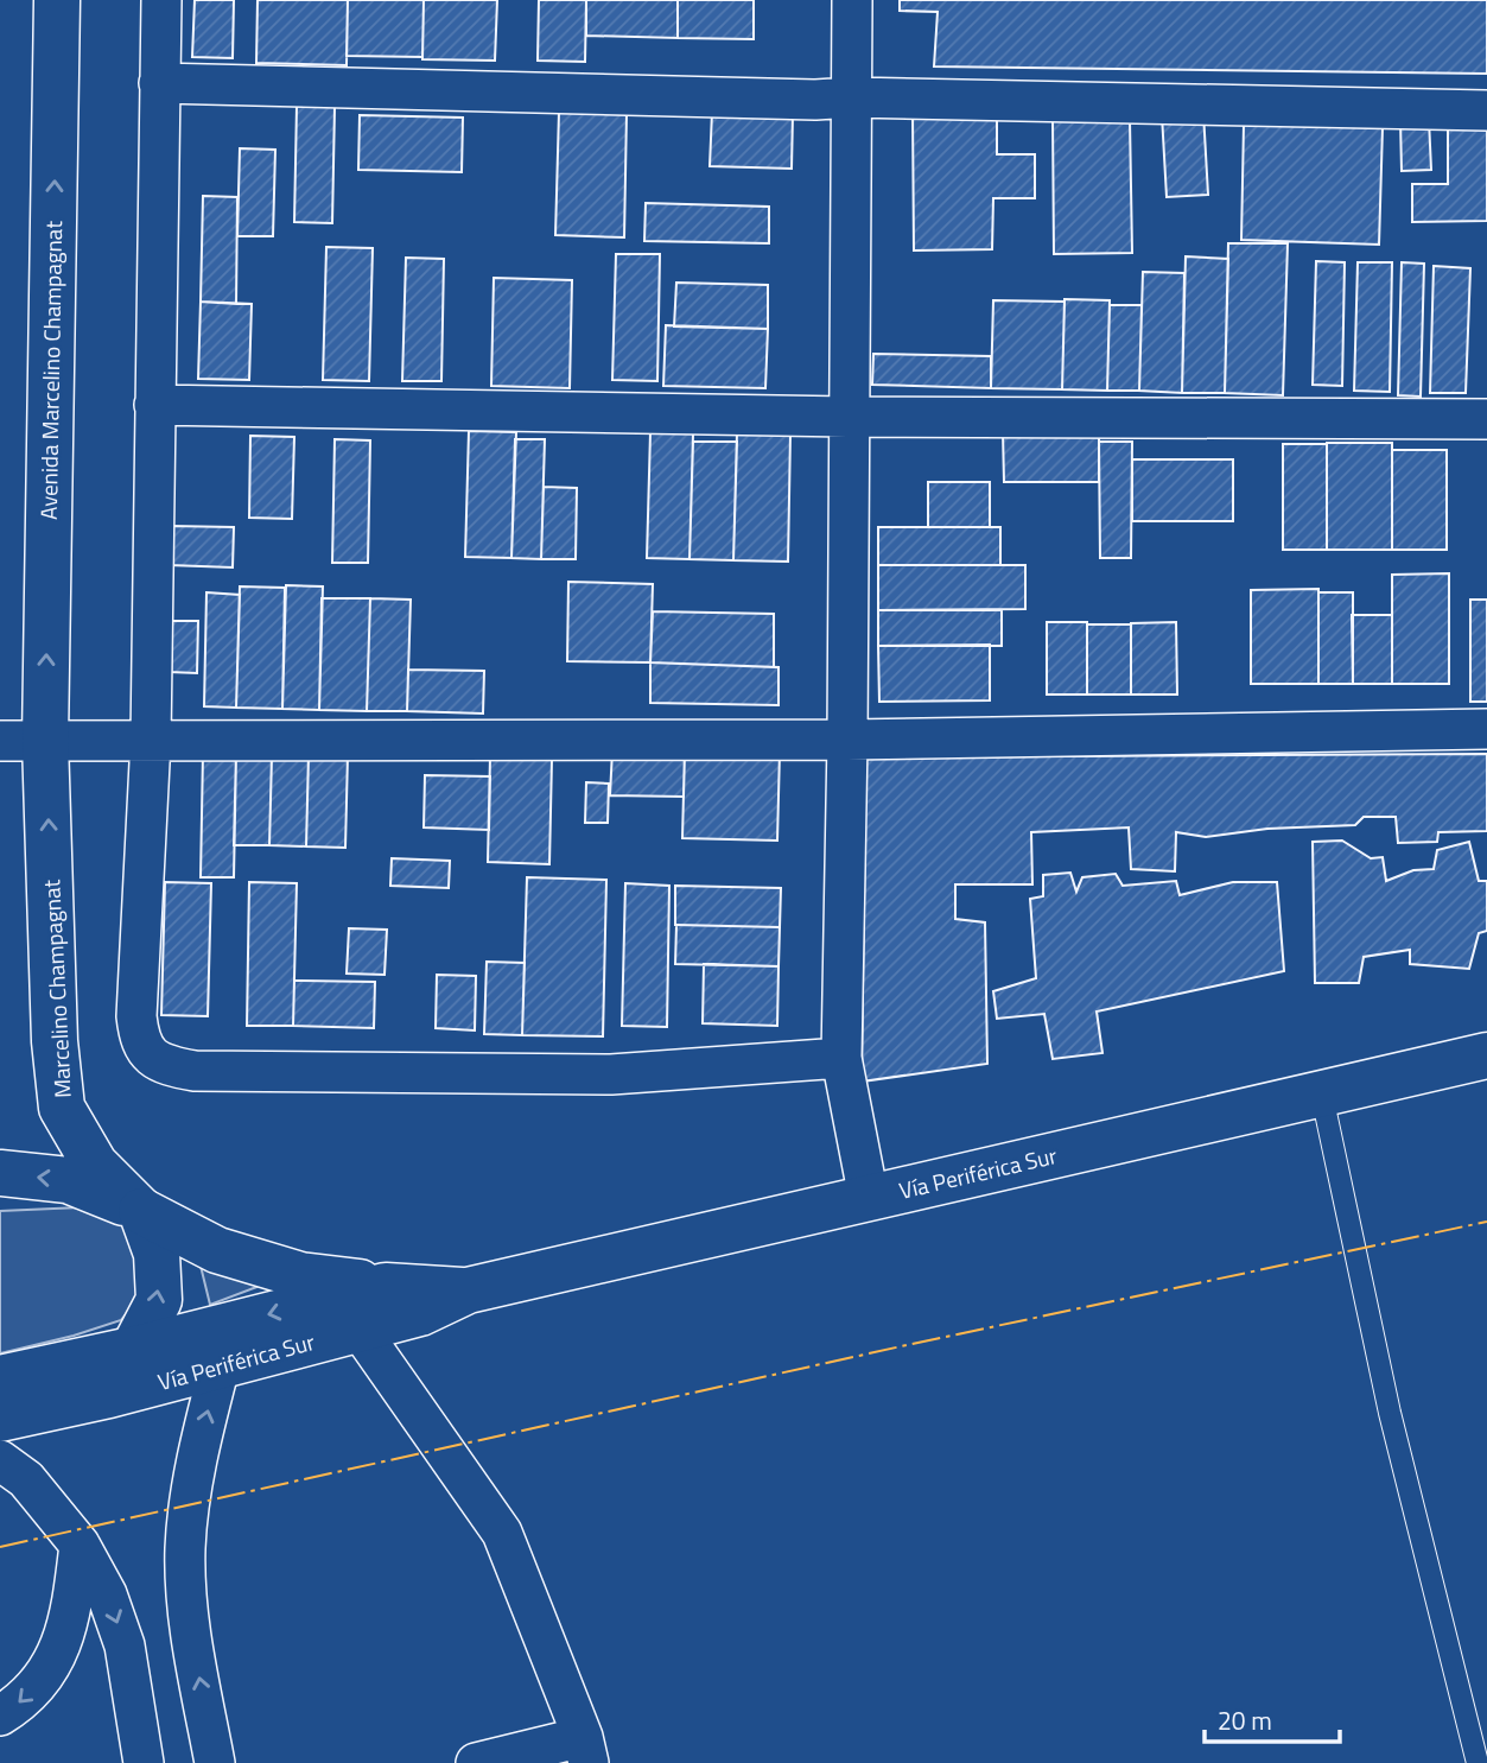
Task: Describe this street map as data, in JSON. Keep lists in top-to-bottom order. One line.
{"streets":{"main road":["Avenida Marcelino Champagnat","Marcelino Champagnat","Vía Periférica Sur"]},"crossings":[["Avenida Marcelino Champagnat","Marcelino Champagnat"],["Marcelino Champagnat","Vía Periférica Sur"]],"one_way":["Avenida Marcelino Champagnat","Marcelino Champagnat"],"scale_bar":"20 m"}
